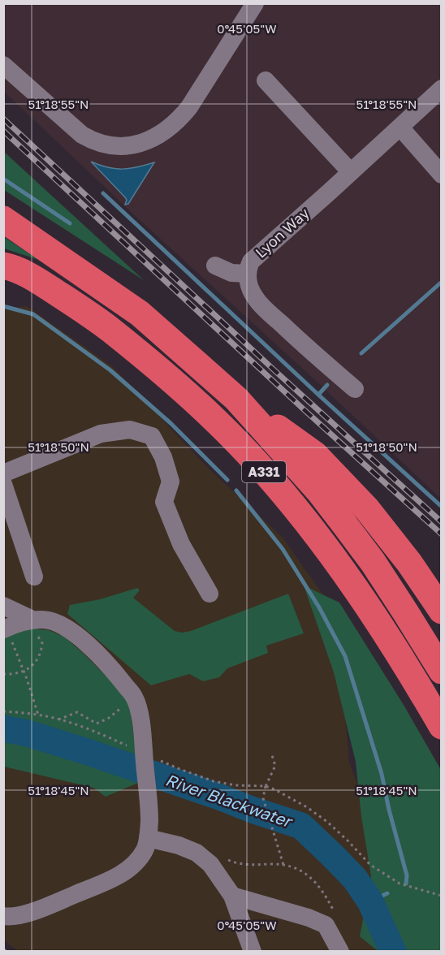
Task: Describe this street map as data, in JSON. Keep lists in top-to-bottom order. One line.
{"streets":{"highway":["A331"],"street":["Lyon Way"]},"water":["River Blackwater"],"coordinates":["0°45'05\"W","51°18'55\"N","51°18'50\"N","51°18'45\"N"]}
